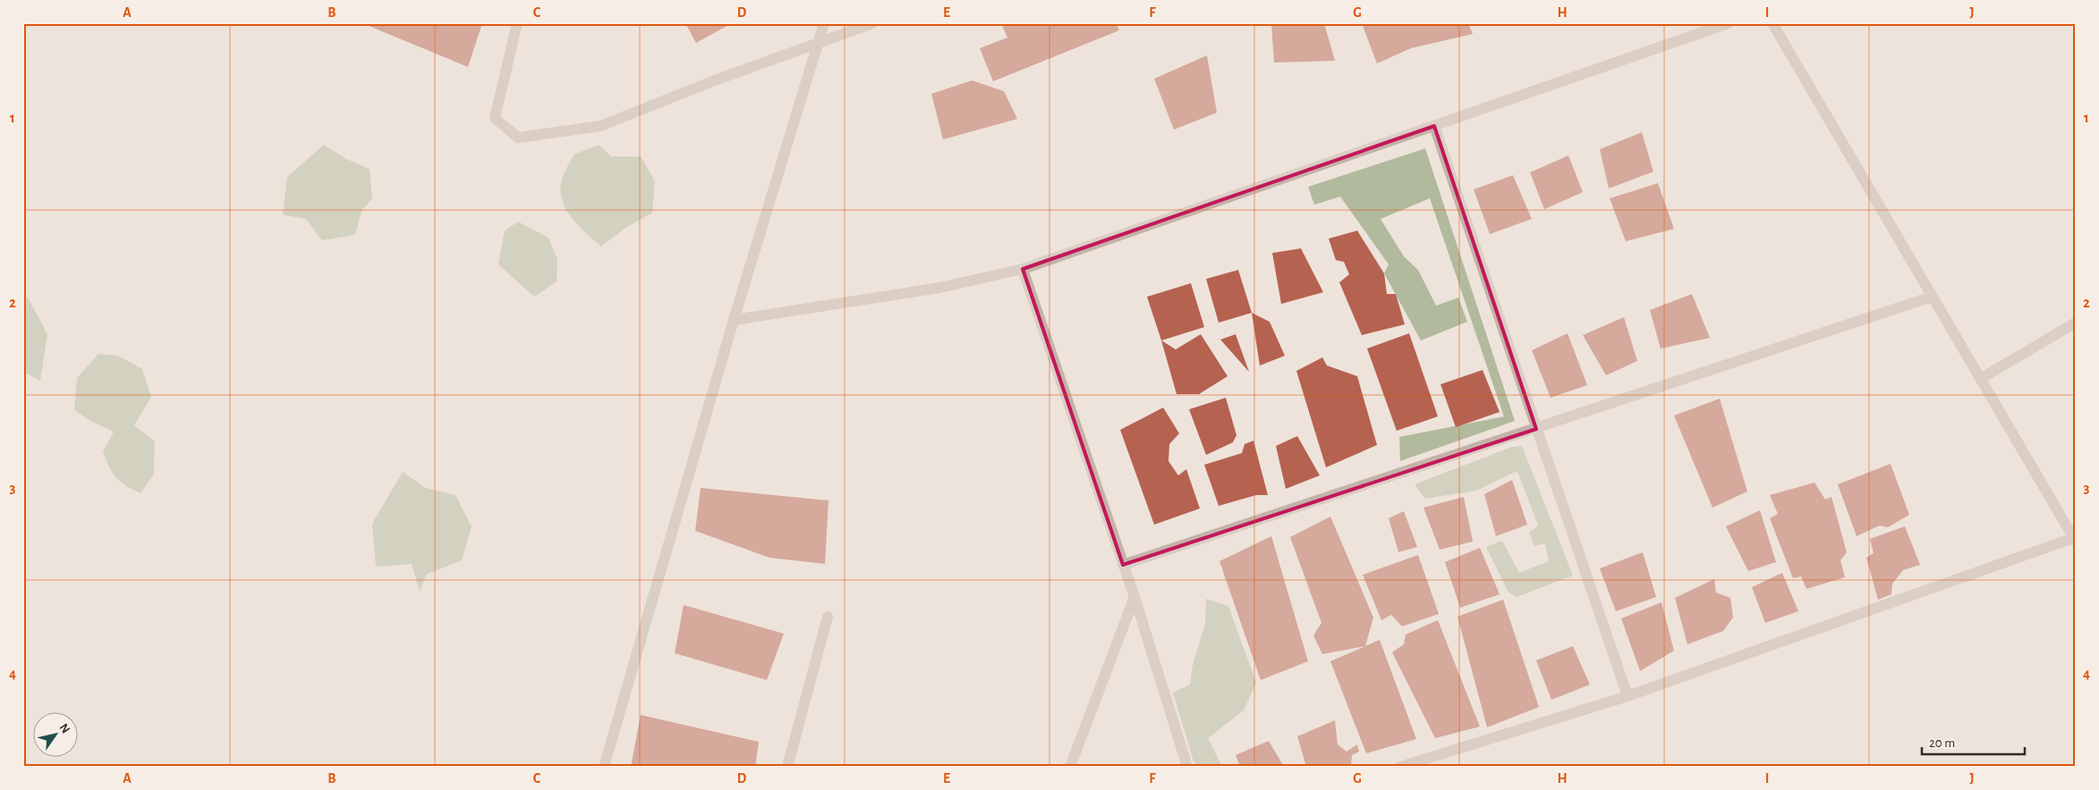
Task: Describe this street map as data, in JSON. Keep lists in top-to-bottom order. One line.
{"scale_bar":"20 m","north":"top right","grid":{"columns":["A","B","C","D","E","F","G","H","I","J"],"rows":["1","2","3","4"]}}
